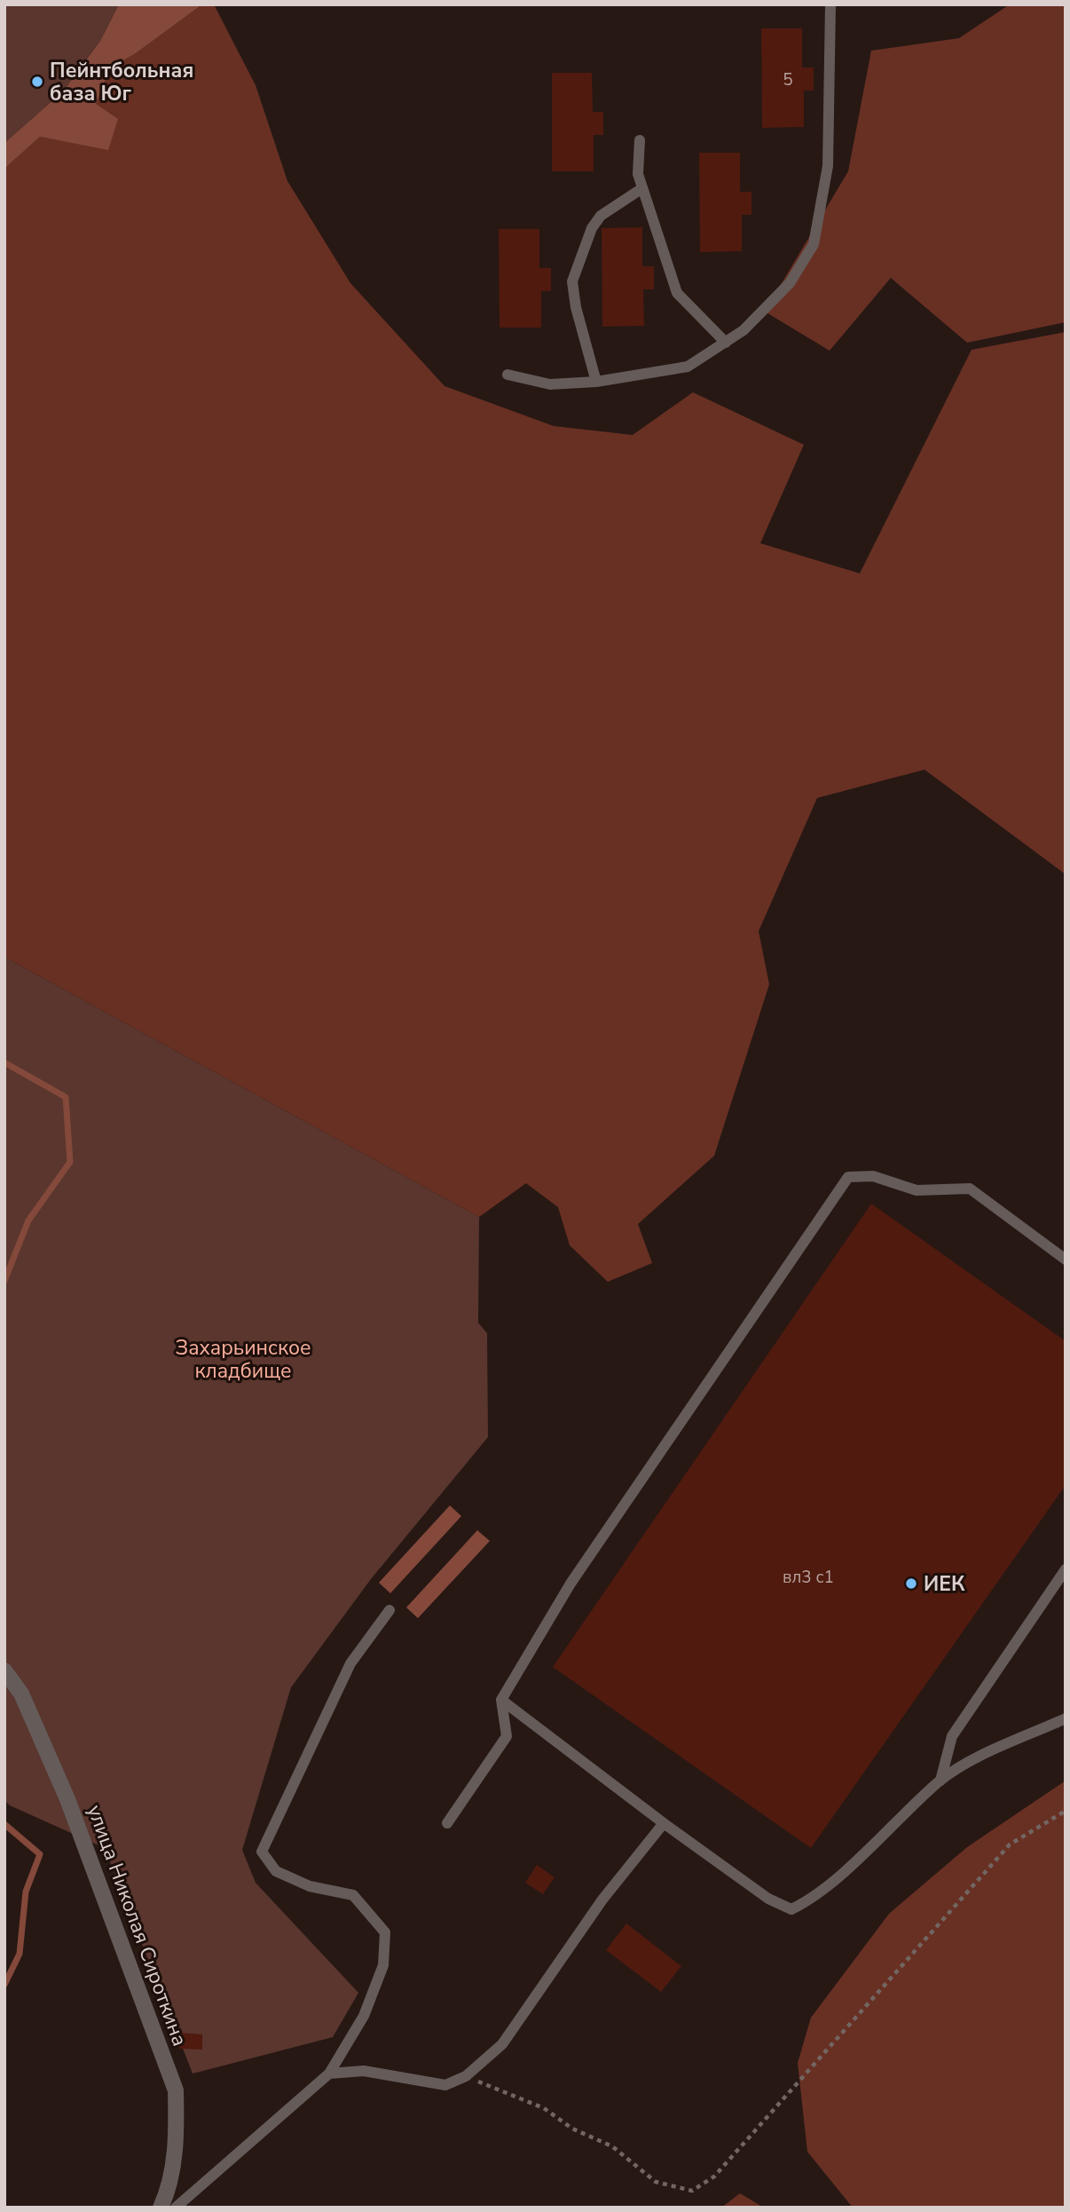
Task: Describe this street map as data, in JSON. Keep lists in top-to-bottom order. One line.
{"streets":{"street":["улица Николая Сироткина"]},"parks":["Захарьинское кладбище"],"places":["Пейнтбольная база Юг","ИЕК"],"house_numbers":["5","вл3 с1"]}
